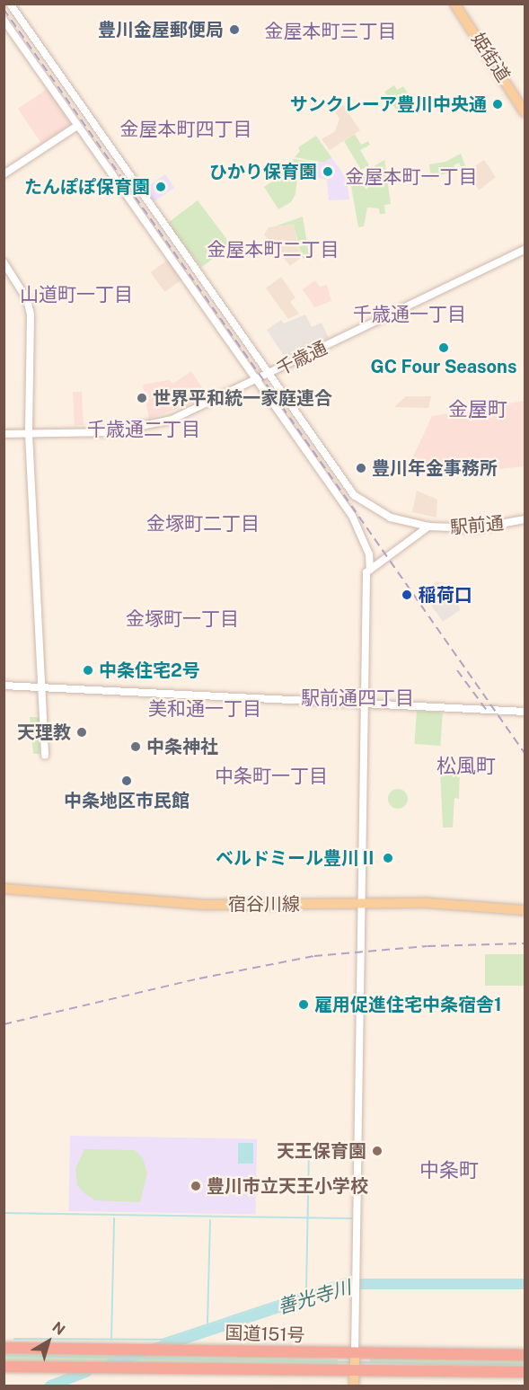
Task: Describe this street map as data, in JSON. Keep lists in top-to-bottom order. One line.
{"streets":{"highway":["国道151号"],"main road":["姫街道","宿谷川線"],"street":["千歳通","駅前通"]},"crossings":[["千歳通","駅前通"]],"districts":["金屋本町三丁目","金屋本町四丁目","金屋本町一丁目","金屋本町二丁目","山道町一丁目","千歳通一丁目","金屋町","千歳通二丁目","金塚町二丁目","金塚町一丁目","駅前通四丁目","美和通一丁目","松風町","中条町一丁目","中条町"],"water":["善光寺川"],"places":["豊川金屋郵便局","サンクレーア豊川中央通","ひかり保育園","たんぽぽ保育園","GC Four Seasons","世界平和統一家庭連合","豊川年金事務所","稲荷口","中条住宅2号","天理教","中条神社","中条地区市民館","ベルドミール豊川Ⅱ","雇用促進住宅中条宿舎1","天王保育園","豊川市立天王小学校"],"north":"top right"}
